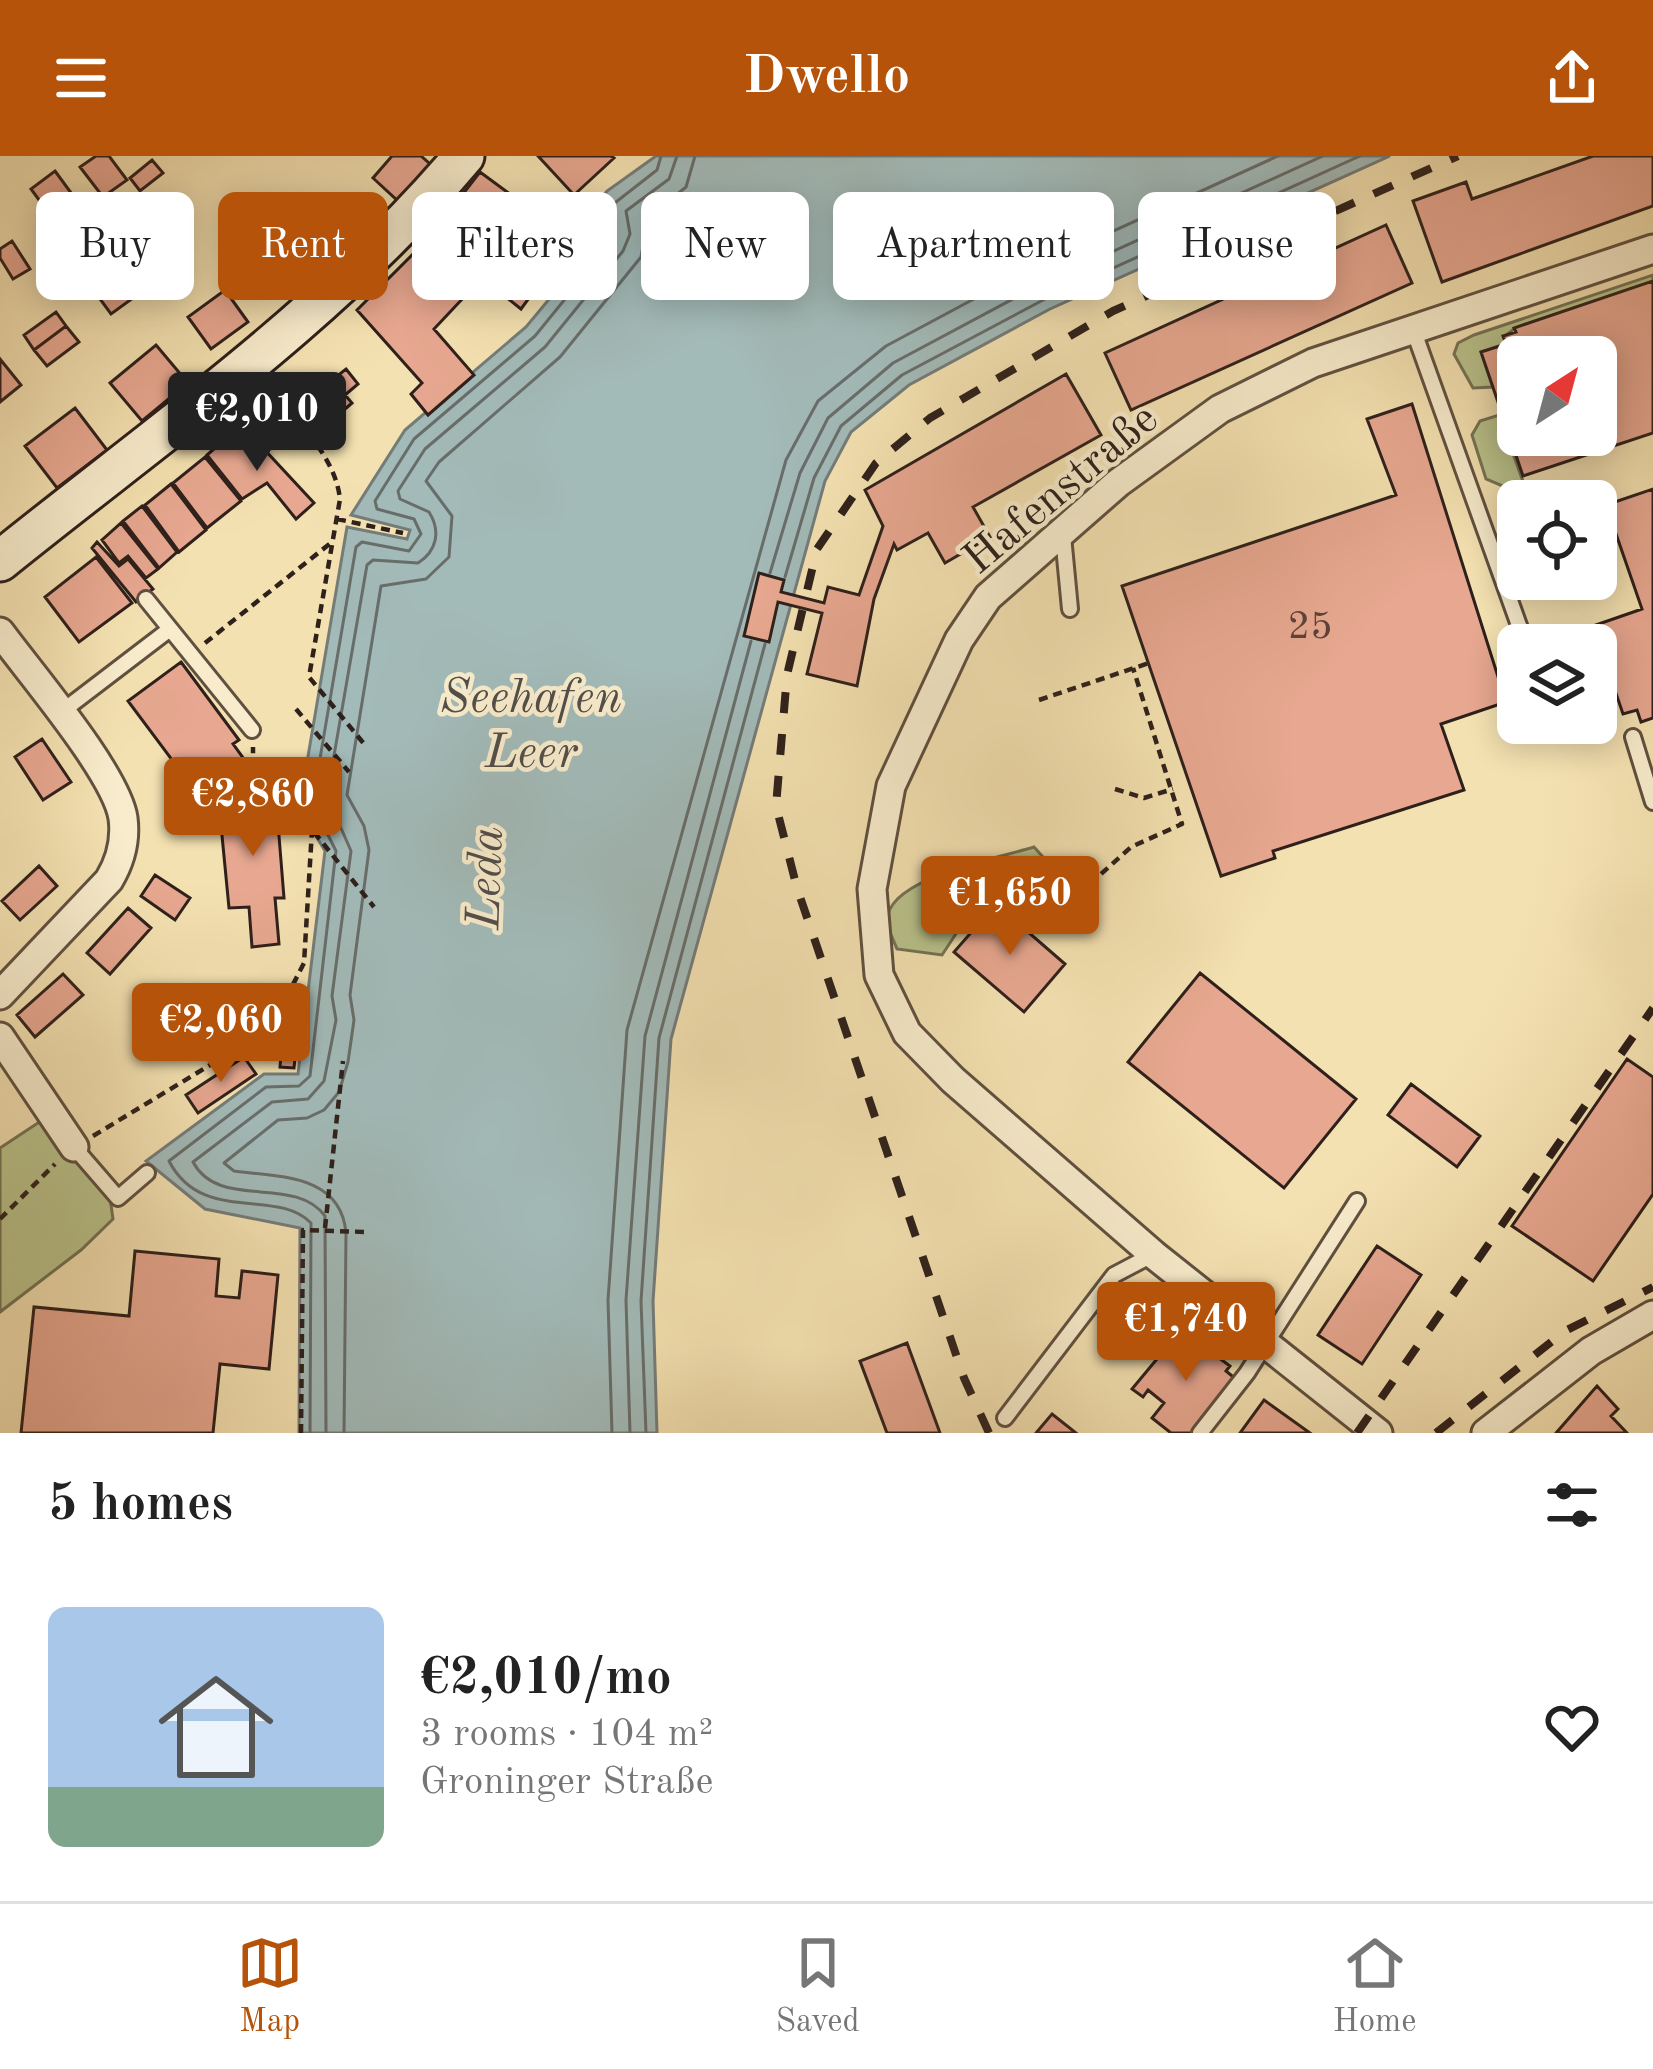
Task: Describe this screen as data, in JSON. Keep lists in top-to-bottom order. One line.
{"streets":{"street":["Hafenstraße"]},"water":["Seehafen Leer","Leda"],"house_numbers":["25"],"north":"top right","page":{"header":"Dwello","chip":["Buy","Rent","Filters","New","Apartment","House"],"price":["€2,010","€2,860","€1,650","€2,060","€1,740"],"heading":"5 homes","list":[{"name":"€2,010/mo","note":"3 rooms · 104 m² · Groninger Straße"}],"tabs":["Map","Saved","Home"]}}
